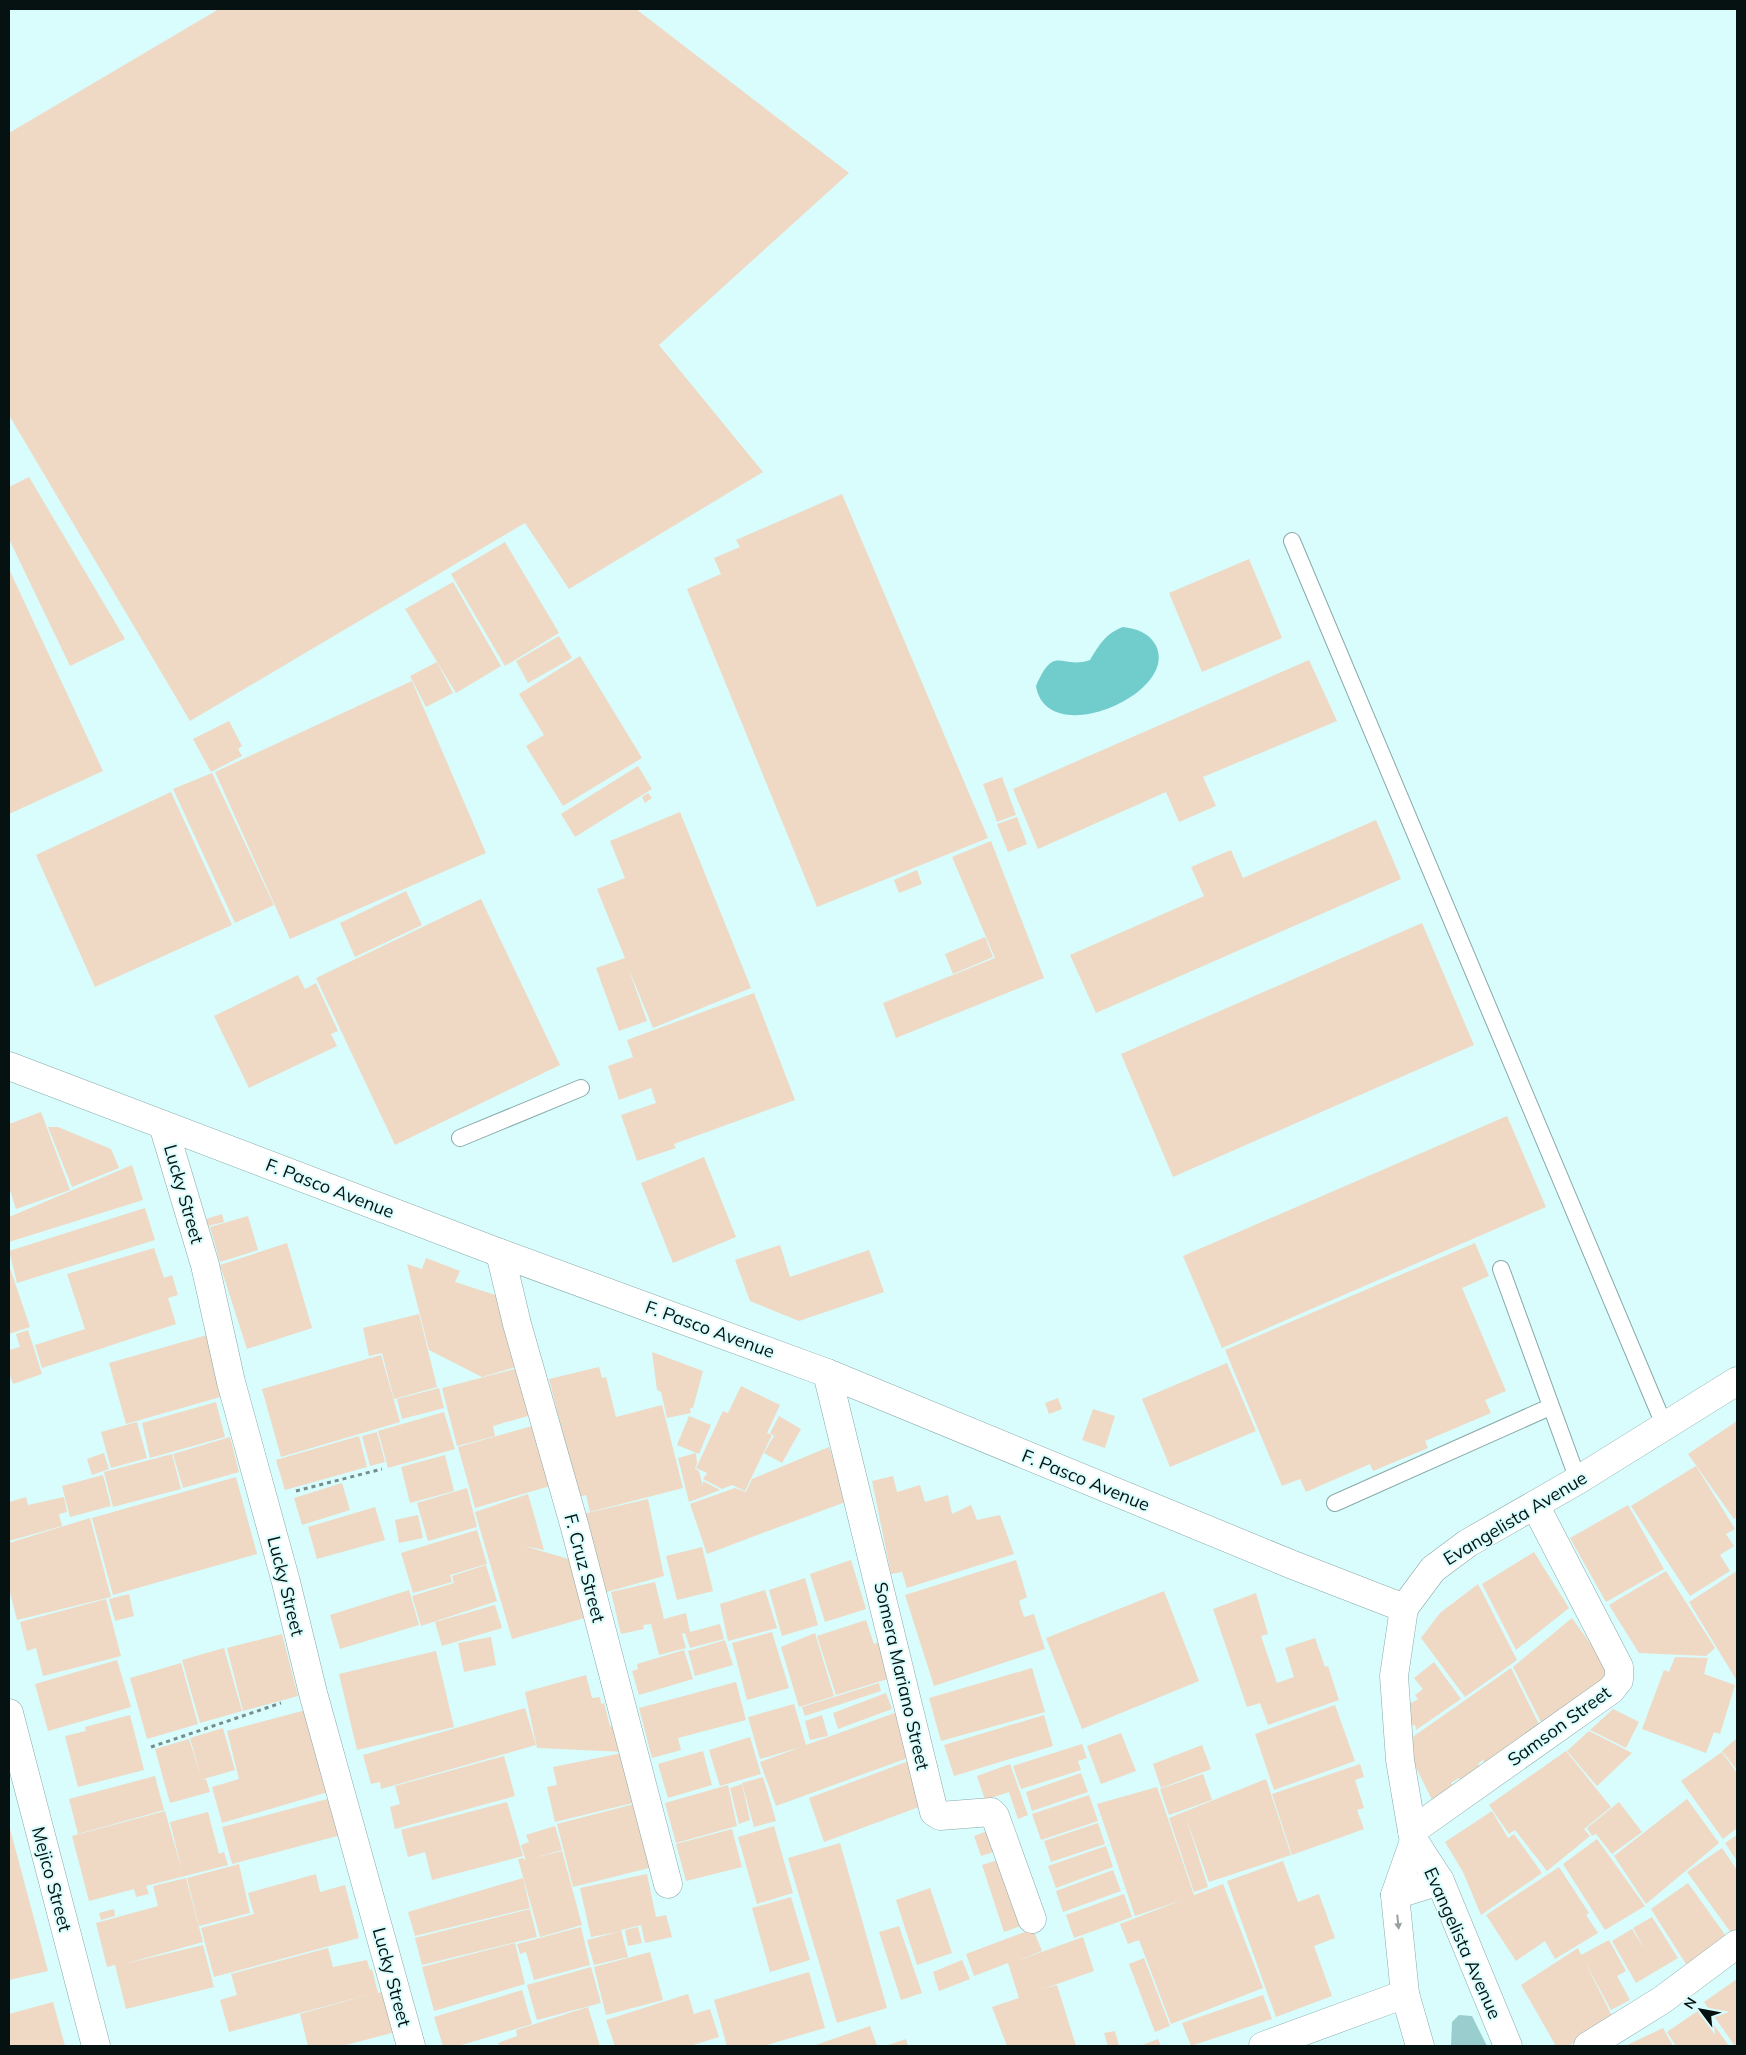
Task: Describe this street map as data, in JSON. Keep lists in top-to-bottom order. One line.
{"streets":{"street":["F. Pasco Avenue","Lucky Street","Evangelista Avenue","F. Cruz Street","Somera Mariano Street","Samson Street","Mejico Street"]},"crossings":[["F. Pasco Avenue","Lucky Street"],["F. Pasco Avenue","Evangelista Avenue"],["F. Pasco Avenue","F. Cruz Street"],["F. Pasco Avenue","Somera Mariano Street"],["Evangelista Avenue","Samson Street"]],"north":"top left"}
